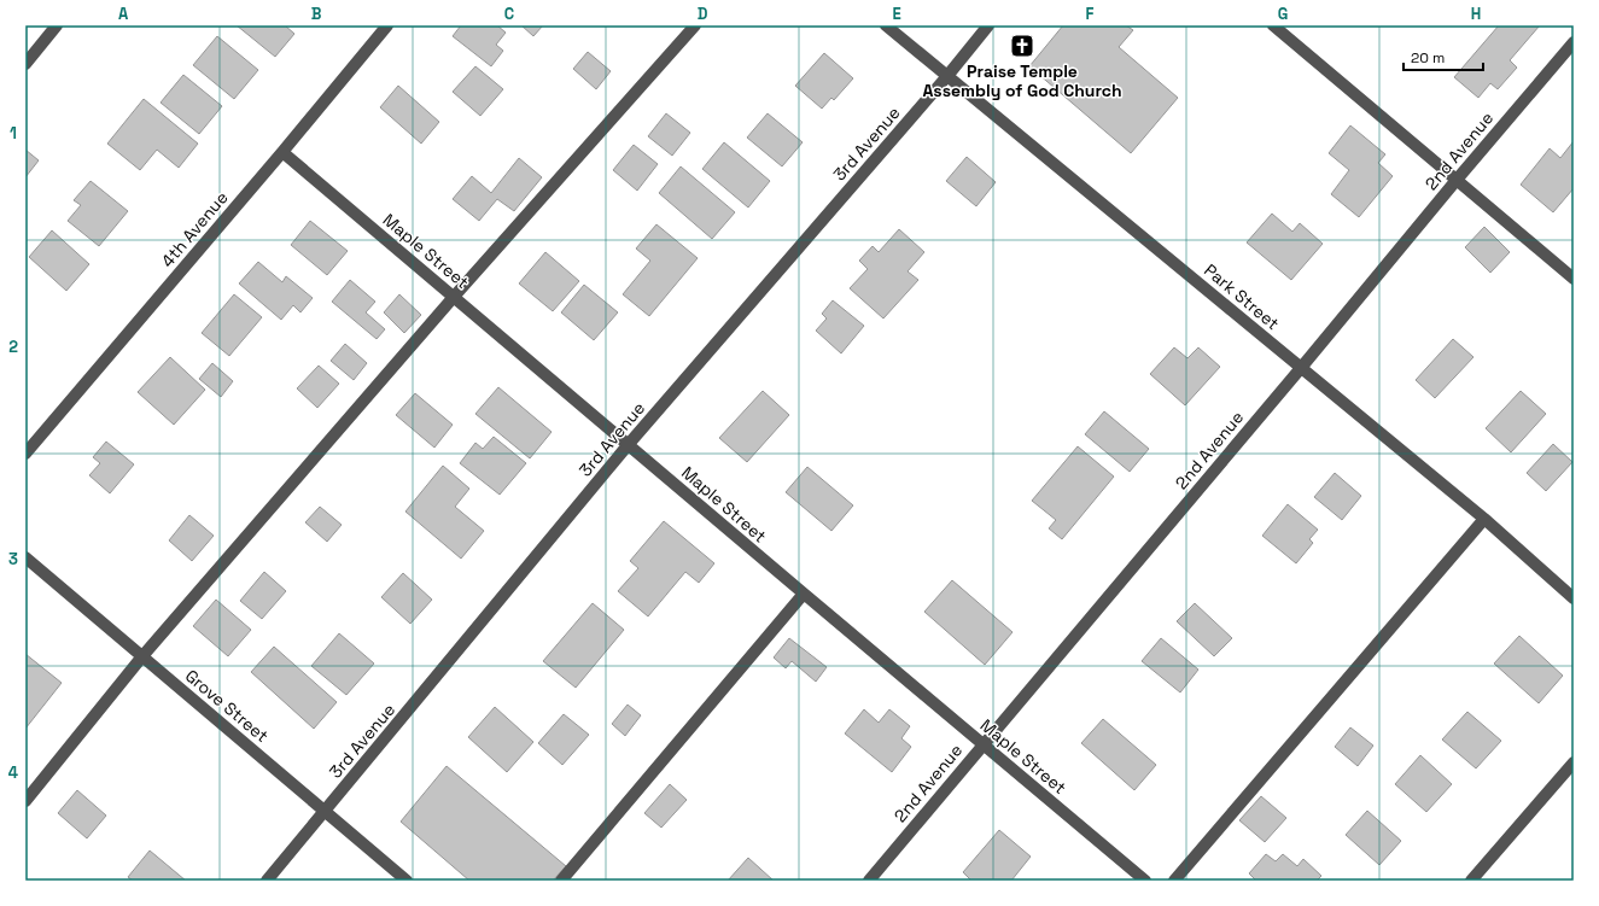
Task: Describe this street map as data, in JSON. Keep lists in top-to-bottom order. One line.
{"streets":{"street":["3rd Avenue","2nd Avenue","4th Avenue","Maple Street","Park Street","Grove Street"]},"crossings":[["3rd Avenue","Maple Street"],["3rd Avenue","Park Street"],["3rd Avenue","Grove Street"],["2nd Avenue","Maple Street"],["2nd Avenue","Park Street"],["4th Avenue","Maple Street"]],"places":{"church":["Praise Temple Assembly of God Church"]},"scale_bar":"20 m","grid":{"columns":["A","B","C","D","E","F","G","H"],"rows":["1","2","3","4"]}}
